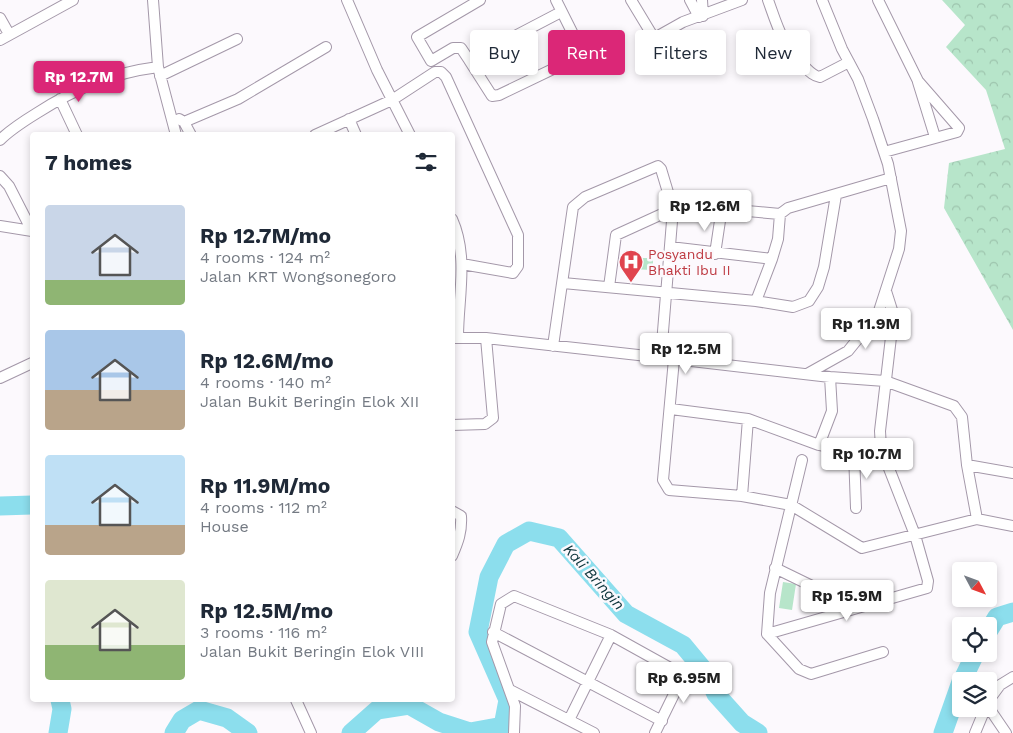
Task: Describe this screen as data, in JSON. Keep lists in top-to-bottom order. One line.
{"water":["Kali Bringin"],"places":{"hospital":["Posyandu Bhakti Ibu II"]},"north":"bottom right","page":{"chip":["Buy","Rent","Filters","New"],"price":["Rp 12.7M","Rp 12.6M","Rp 11.9M","Rp 12.5M","Rp 10.7M","Rp 15.9M","Rp 6.95M"],"heading":"7 homes","list":[{"name":"Rp 12.7M/mo","note":"4 rooms · 124 m² · Jalan KRT Wongsonegoro"},{"name":"Rp 12.6M/mo","note":"4 rooms · 140 m² · Jalan Bukit Beringin Elok XII"},{"name":"Rp 11.9M/mo","note":"4 rooms · 112 m² · House"},{"name":"Rp 12.5M/mo","note":"3 rooms · 116 m² · Jalan Bukit Beringin Elok VIII"}]}}
